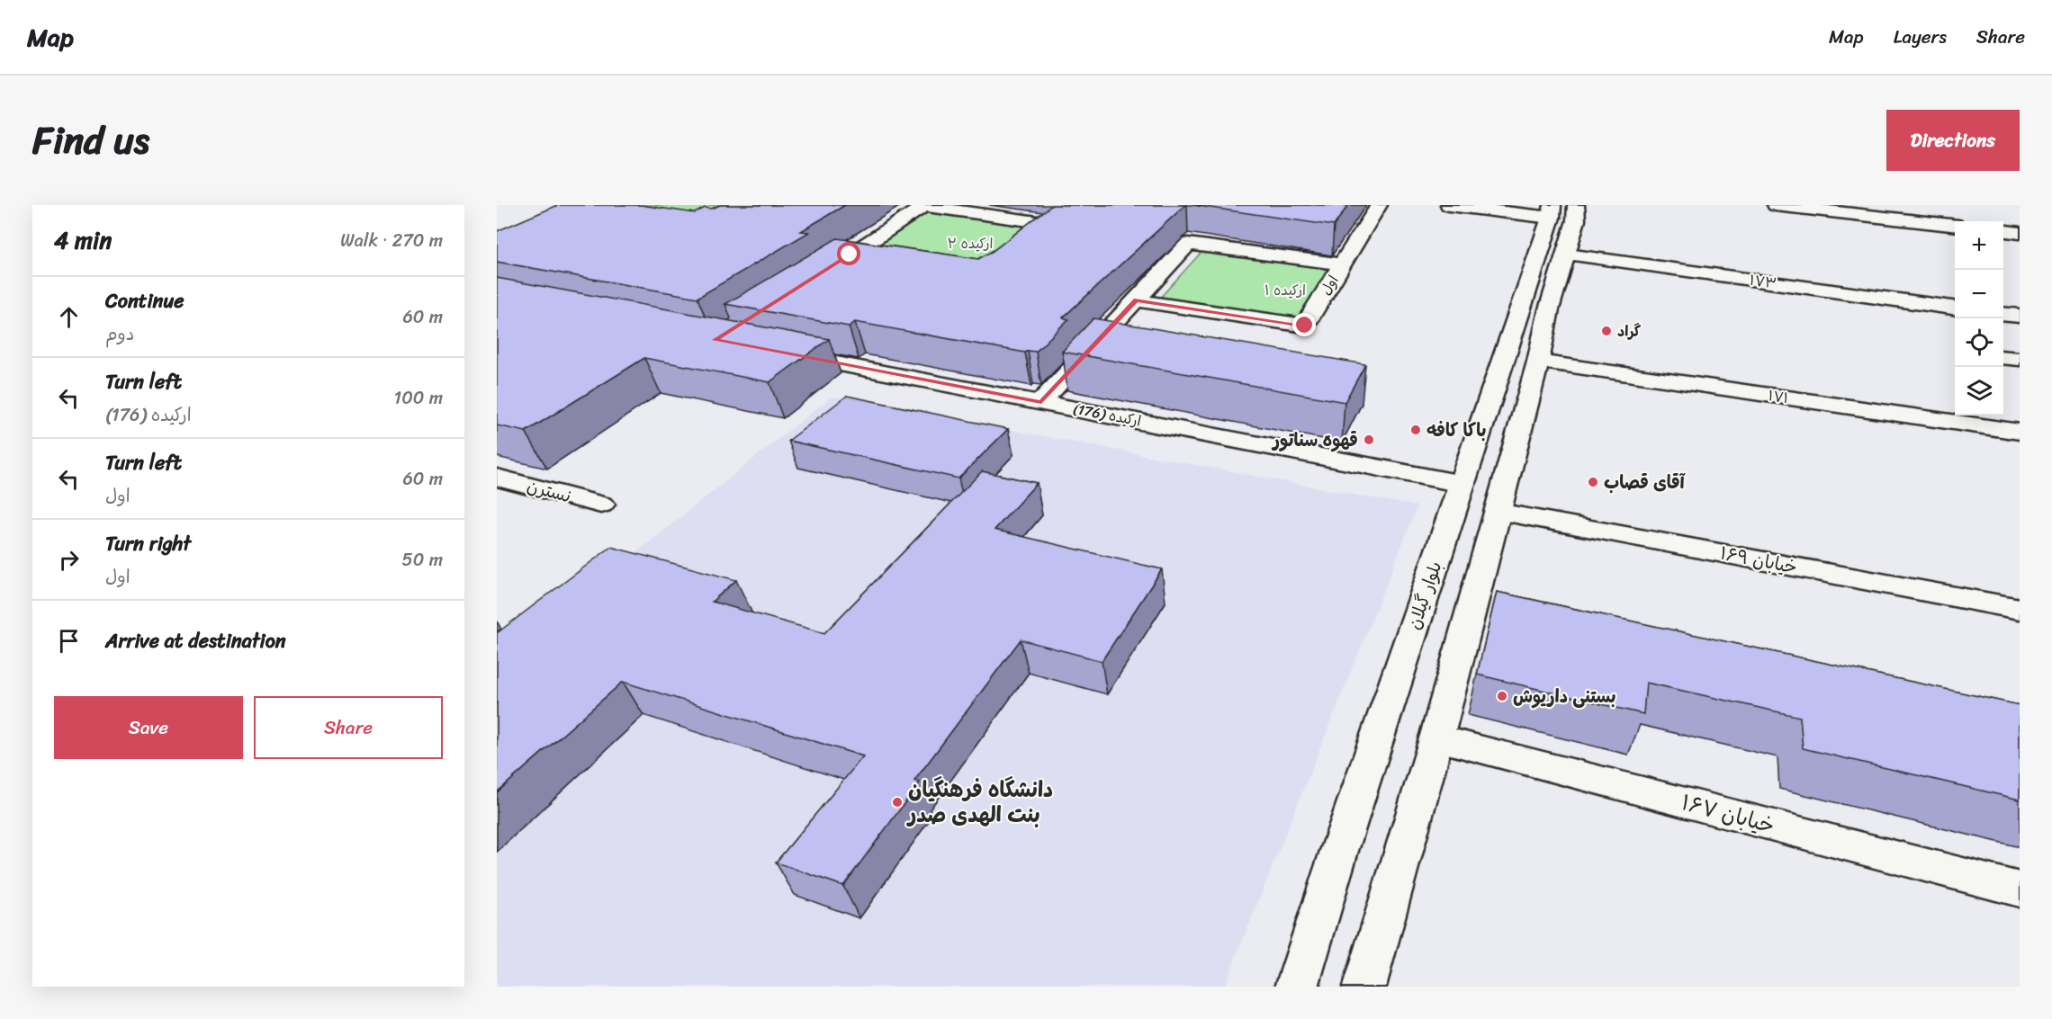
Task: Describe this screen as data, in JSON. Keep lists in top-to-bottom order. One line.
{"streets":{"street":["۱۷۳","اول","۱۷۱","ارکیده (176)","نسترن","خیابان ۱۶۹","بلوار گیلان","خیابان ۱۶۷"]},"crossings":[["اول","ارکیده (176)"],["ارکیده (176)","بلوار گیلان"]],"parks":["ارکیده ۲","ارکیده ۱"],"places":["گراد","باکا کافه","قهوه سناتور","آقای قصاب","بستنی داریوش","دانشگاه فرهنگیان بنت الهدی صدر"],"page":{"header":"Map","nav":["Map","Layers","Share"],"title":"Find us","buttons":["Directions",["Save","Share"]],"heading":["4 min","Walk · 270 m"],"map_buttons":["+","−"],"list":[["Continue","دوم","60 m"],["Turn left","ارکیده (176)","100 m"],["Turn left","اول","60 m"],["Turn right","اول","50 m"],"Arrive at destination"]}}
